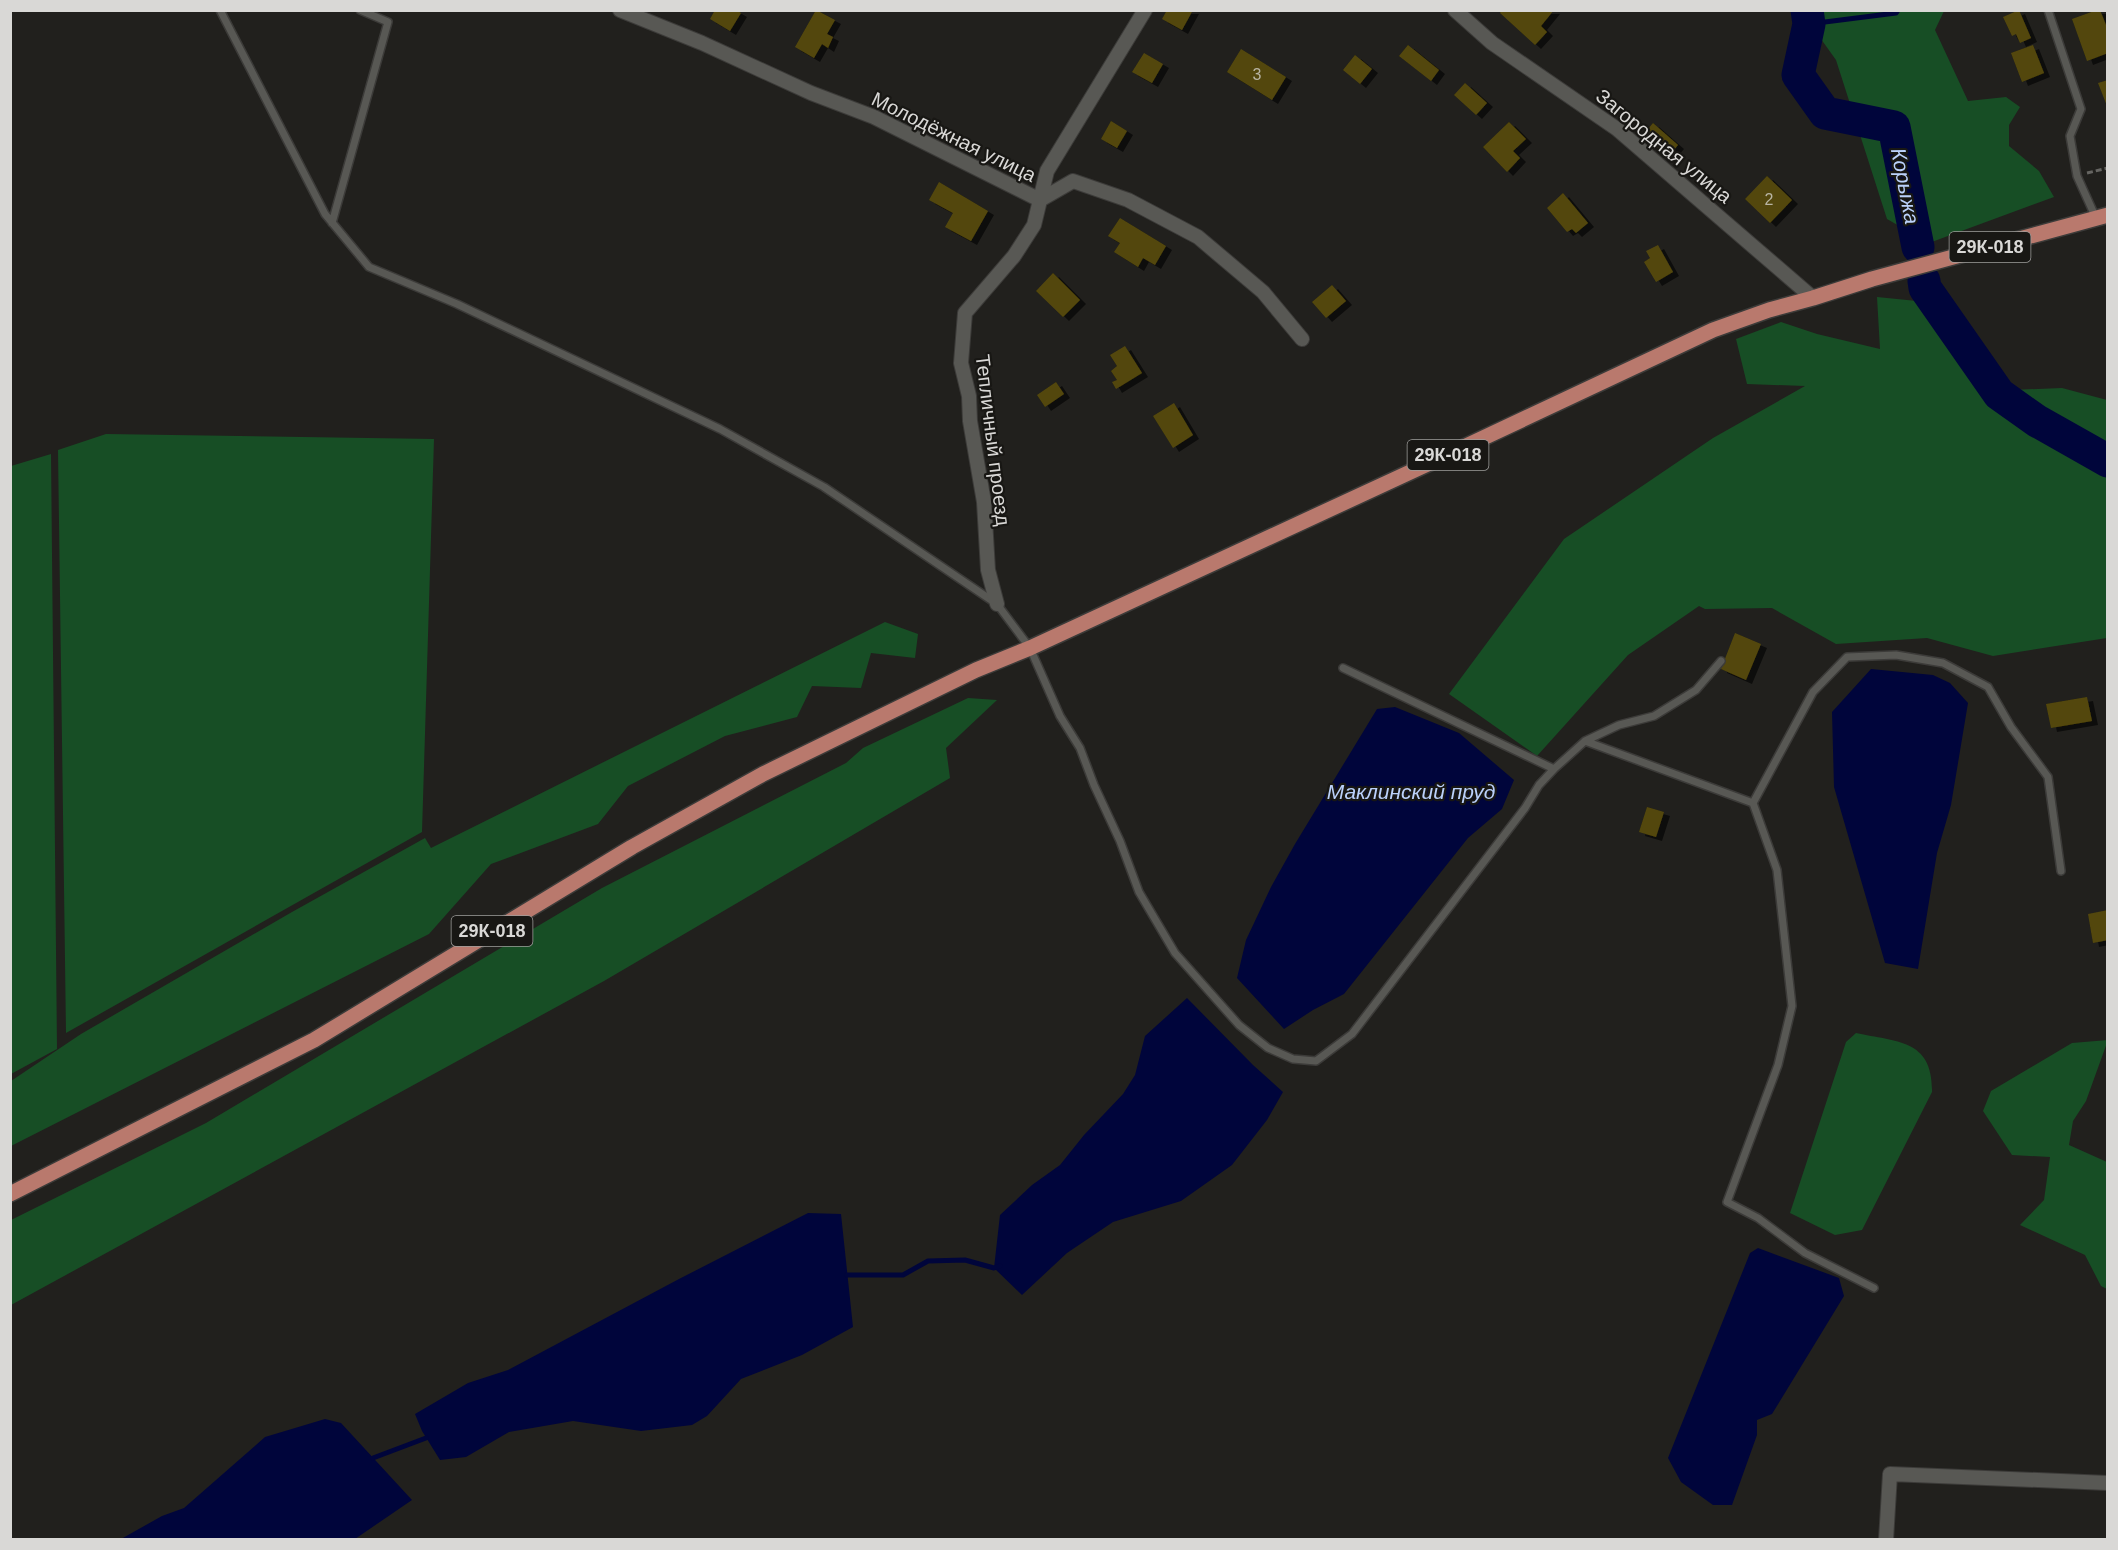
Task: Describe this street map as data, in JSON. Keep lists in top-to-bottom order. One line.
{"streets":{"main road":["29К-018"],"street":["Молодёжная улица","Загородная улица","Тепличный проезд"]},"crossings":[["Молодёжная улица","Тепличный проезд"],["Загородная улица","29К-018"]],"water":["Корыжа","Маклинский пруд"],"house_numbers":["3","2"]}
